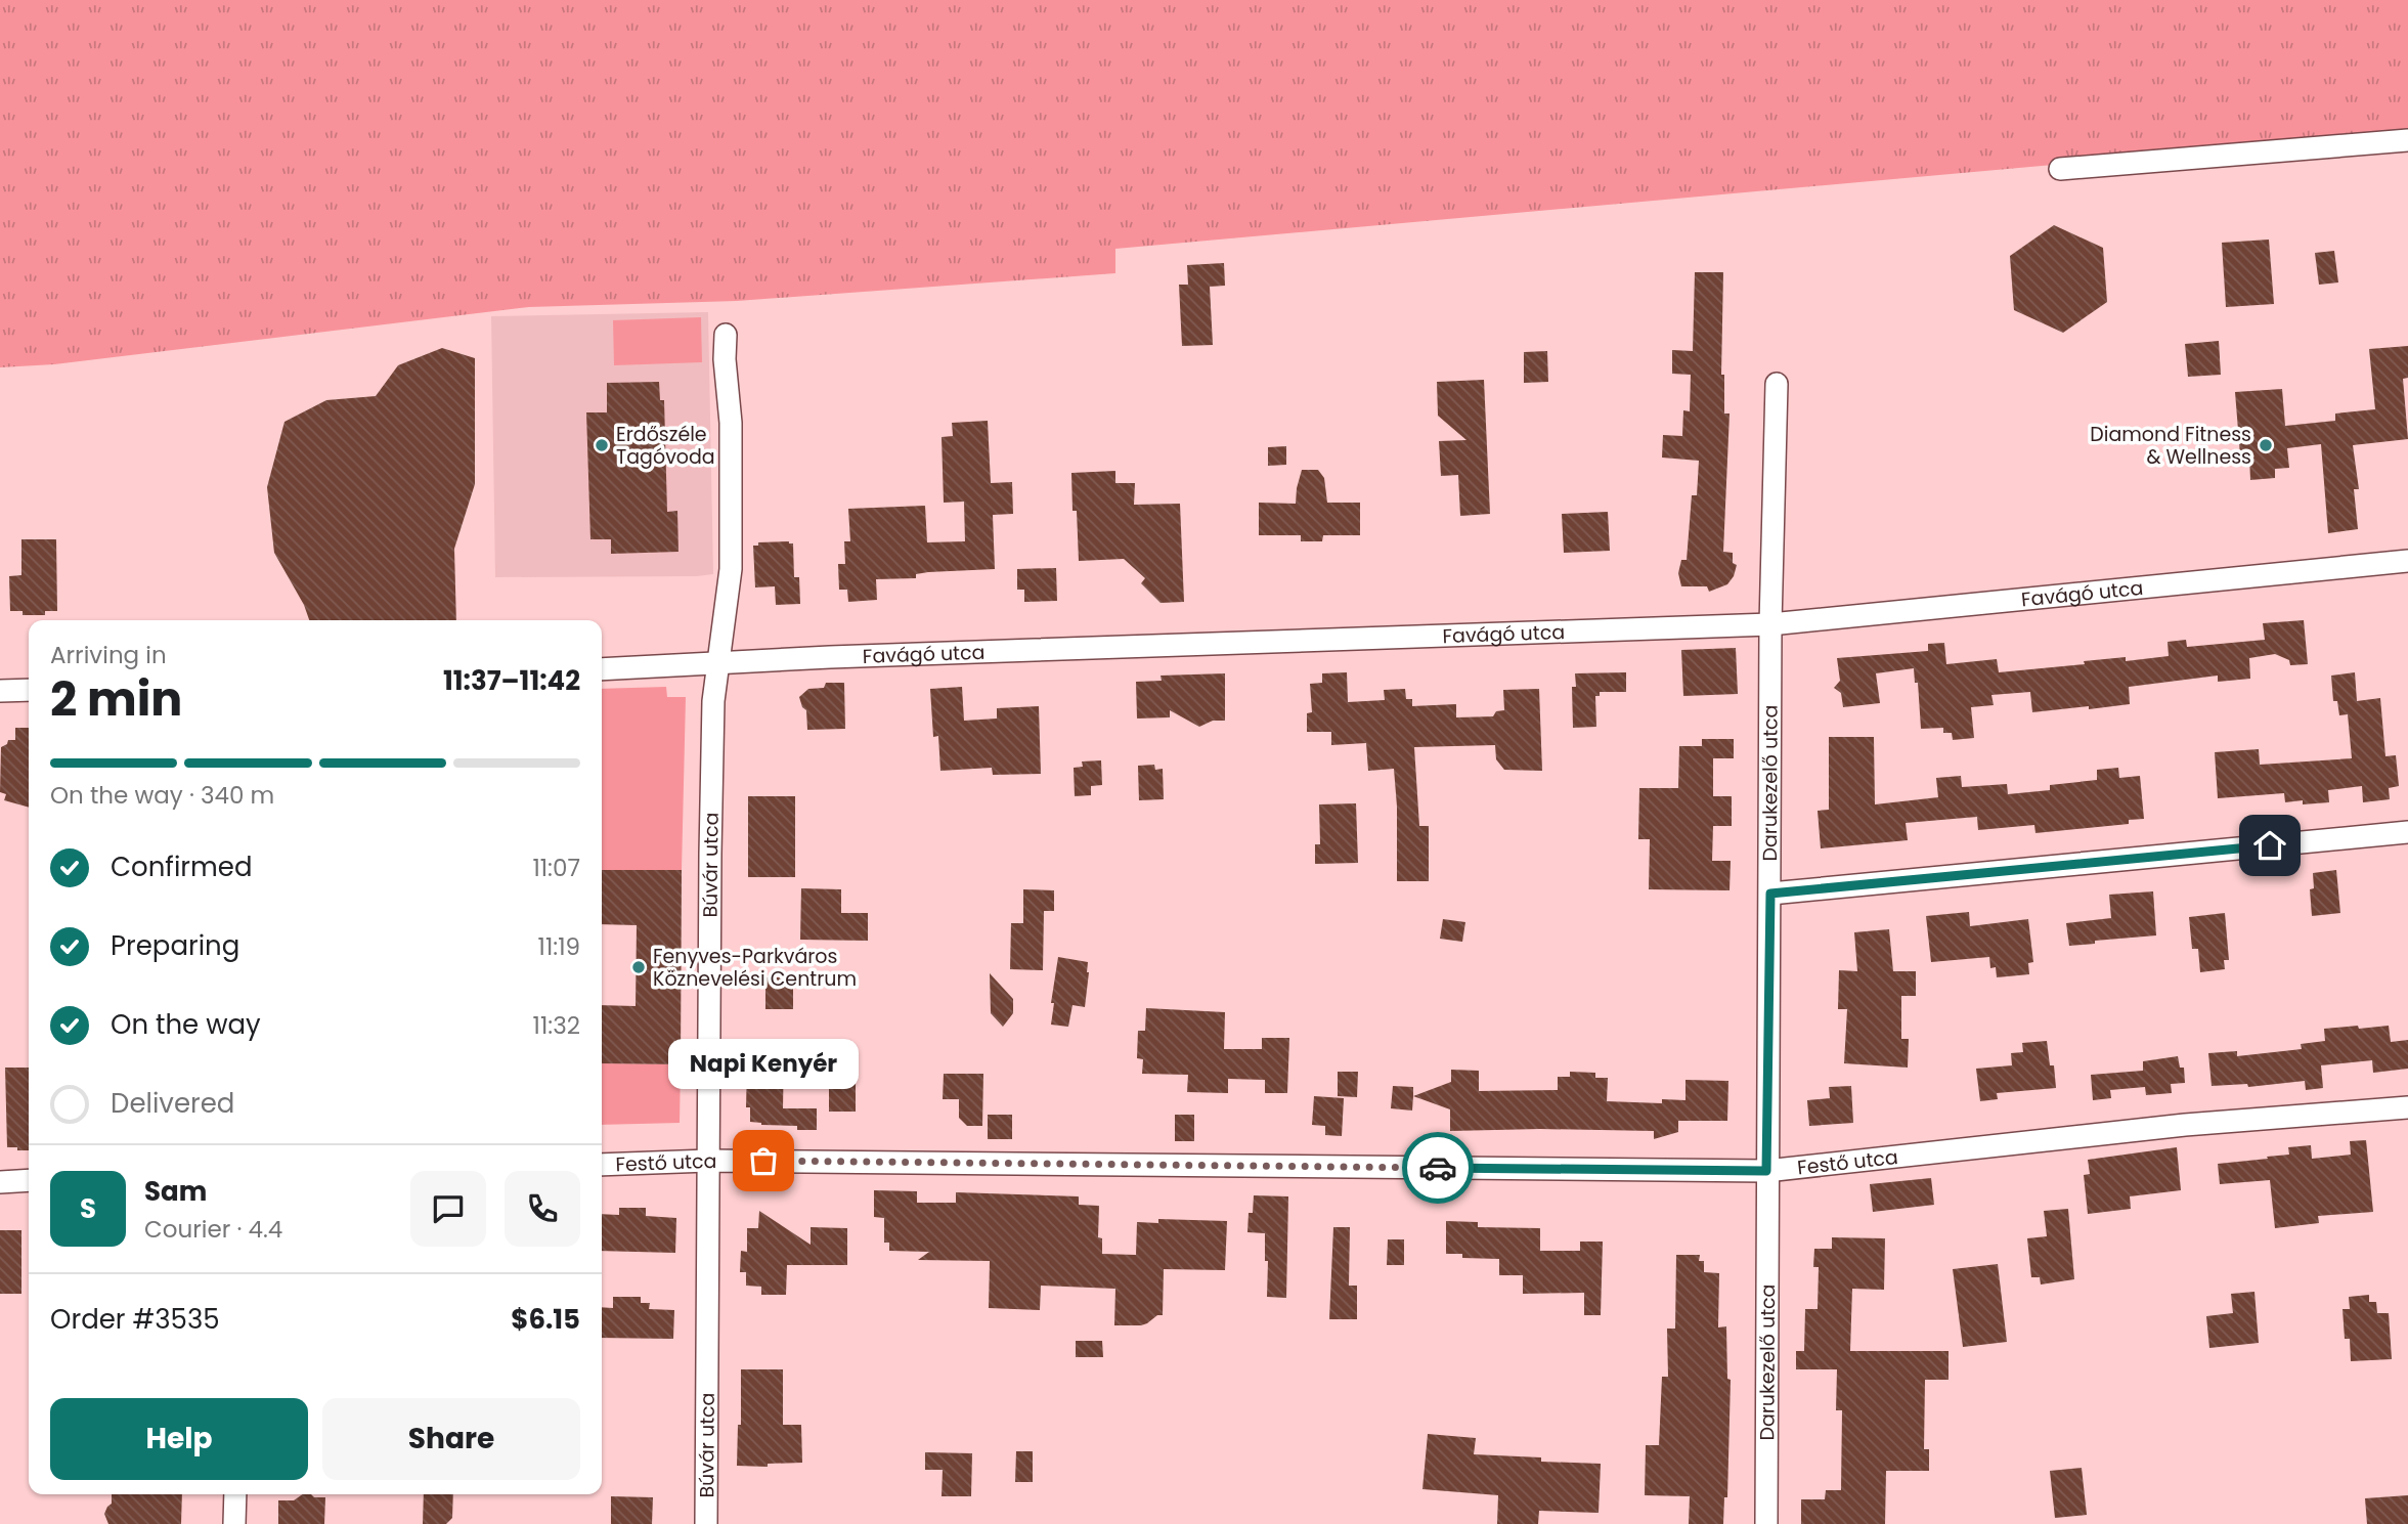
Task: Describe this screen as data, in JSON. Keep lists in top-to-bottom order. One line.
{"streets":{"street":["Favágó utca","Darukezelő utca","Búvár utca","Festő utca"]},"crossings":[["Favágó utca","Darukezelő utca"],["Favágó utca","Búvár utca"],["Darukezelő utca","Festő utca"],["Búvár utca","Festő utca"]],"places":["Erdőszéle Tagóvoda","Diamond Fitness & Wellness","Fenyves-Parkváros Köznevelési Centrum","Napi Kenyér"],"page":{"heading":["2 min","Arriving in","11:37–11:42"],"panel":["Sam","Courier · 4.4","Order #3535","$6.15"],"bar":"On the way · 340 m","list":[["Confirmed","11:07"],["Preparing","11:19"],["On the way","11:32"],"Delivered"],"bubble":"Napi Kenyér","round":"S","buttons":["Help","Share"]}}
